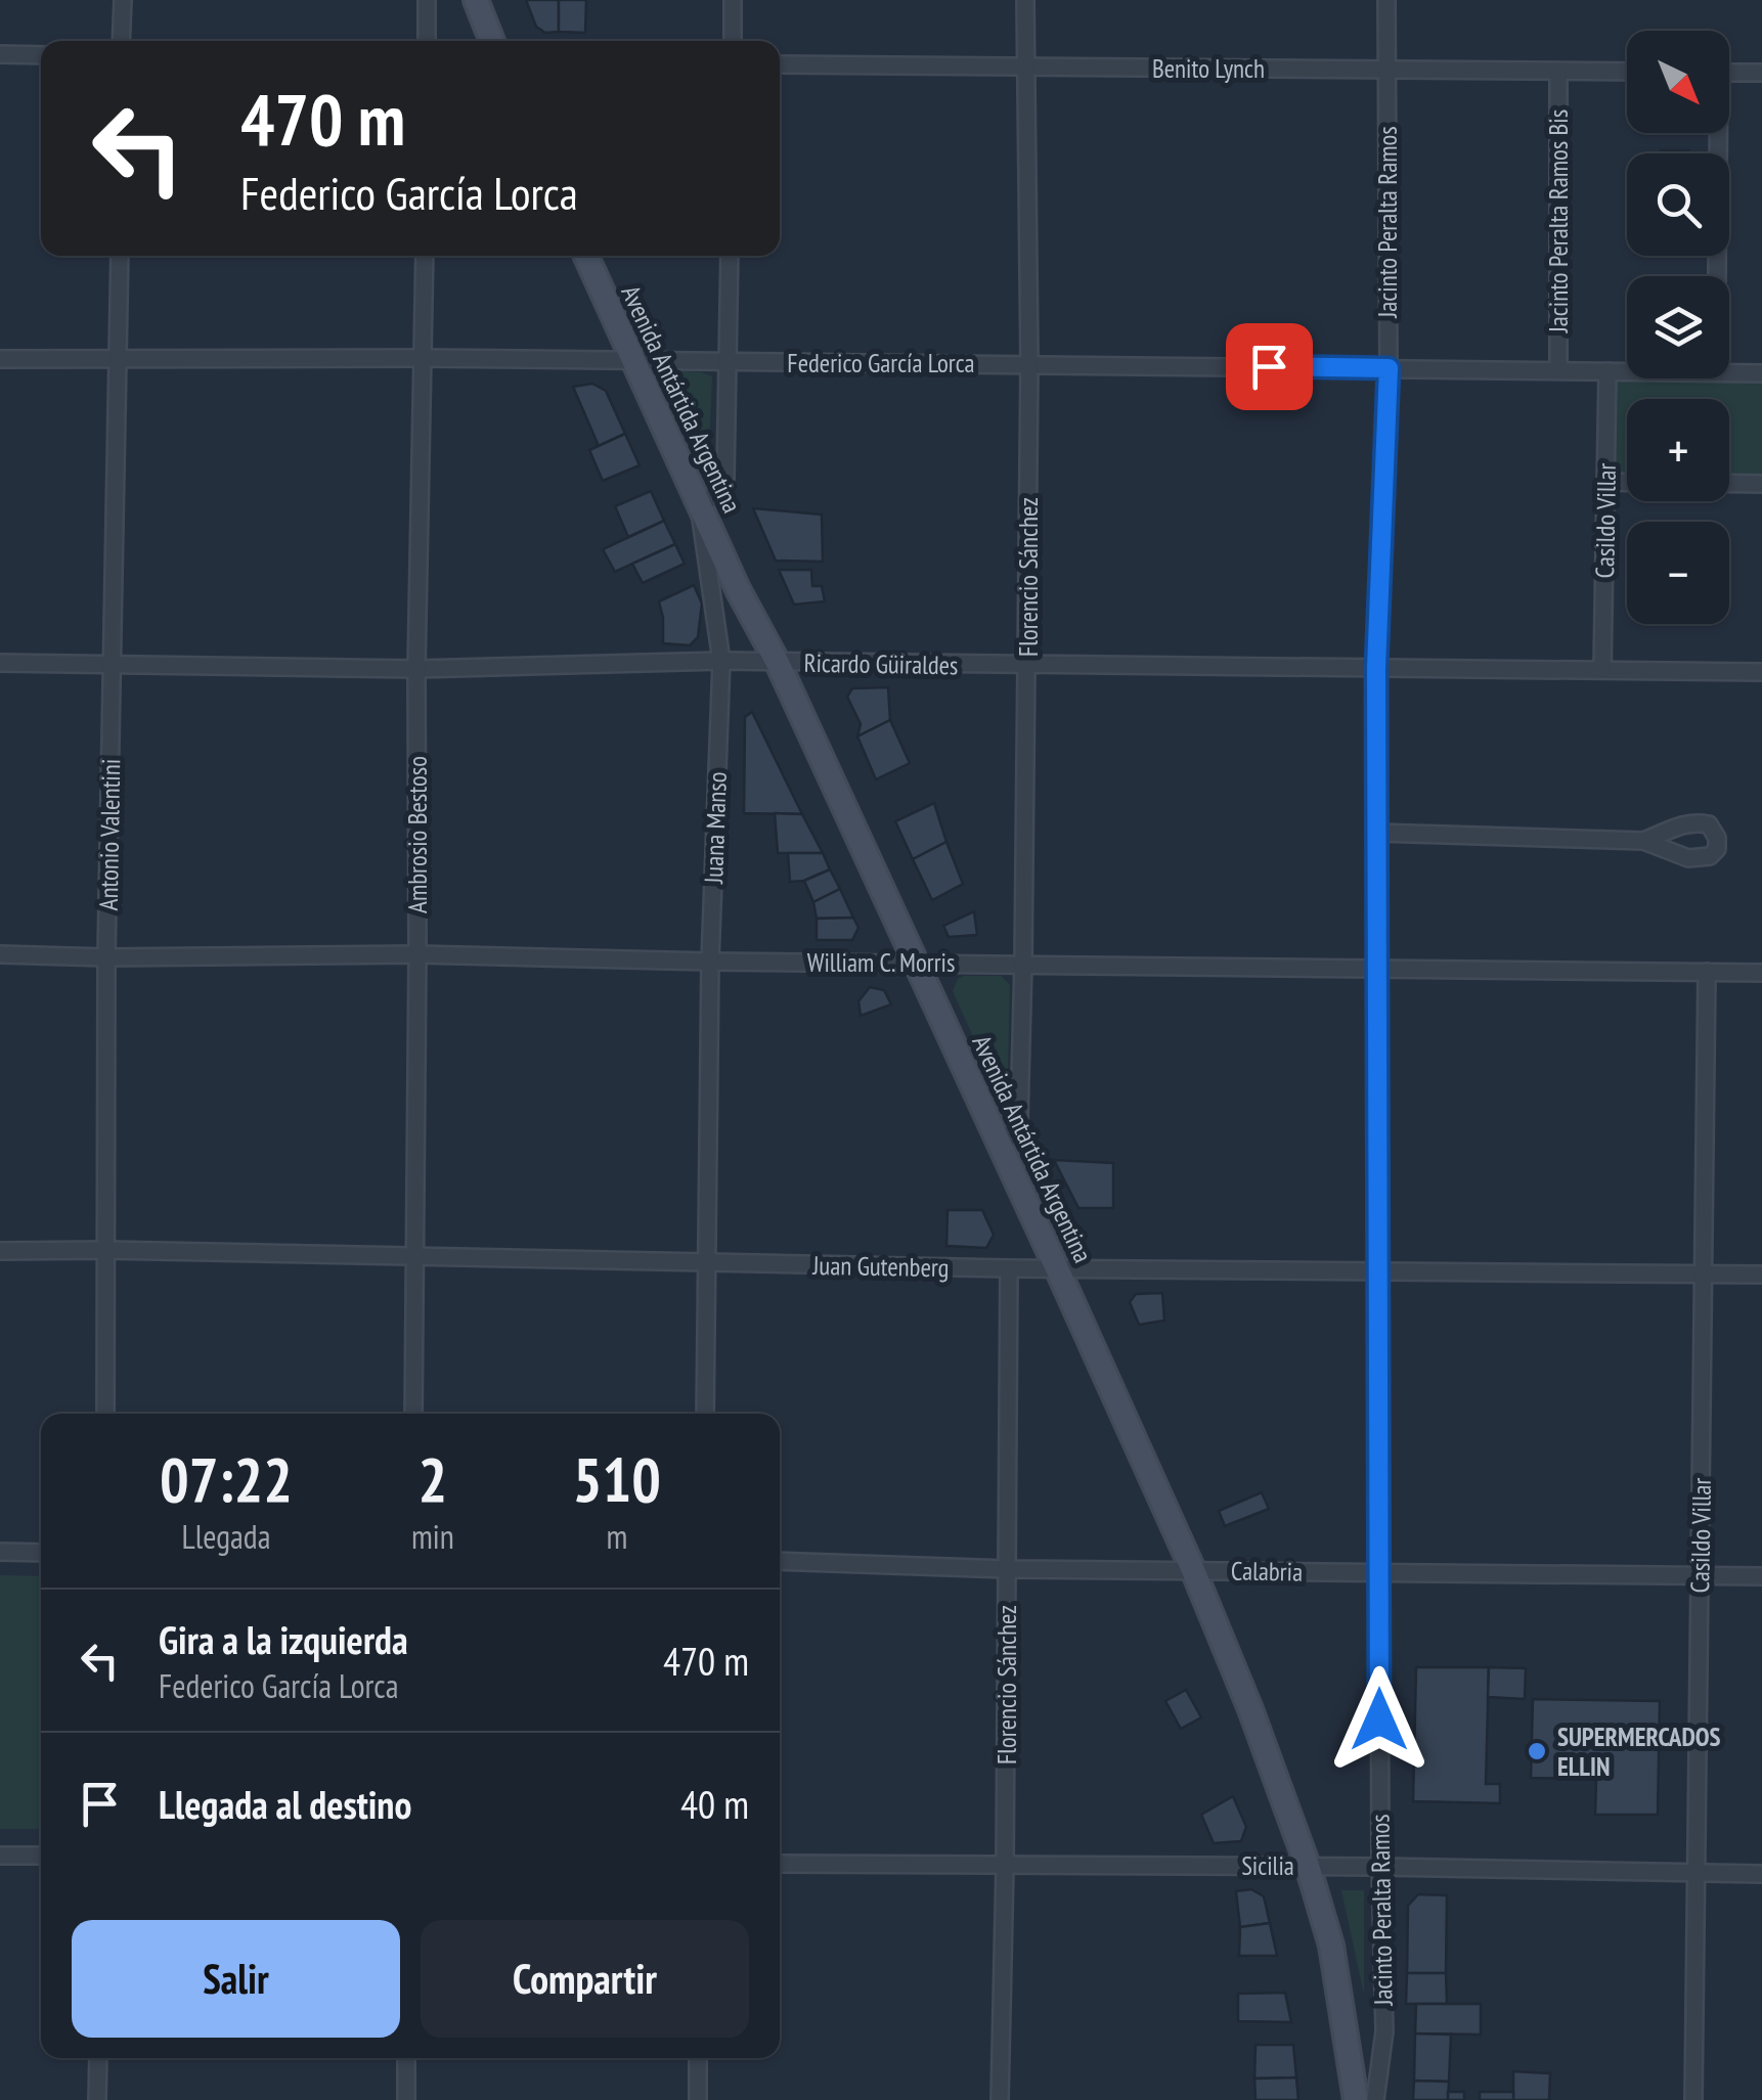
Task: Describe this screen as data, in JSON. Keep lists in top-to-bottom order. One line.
{"streets":{"main road":["Avenida Antártida Argentina"],"street":["Benito Lynch","Jacinto Peralta Ramos Bis","Jacinto Peralta Ramos","Federico García Lorca","Casildo Villar","Florencio Sánchez","Ricardo Güiraldes","Juana Manso","Antonio Valentini","Ambrosio Bestoso","William C. Morris","Juan Gutenberg","Calabria","Sicilia"]},"crossings":[["Benito Lynch","Jacinto Peralta Ramos Bis"],["Benito Lynch","Jacinto Peralta Ramos"],["Benito Lynch","Florencio Sánchez"],["Jacinto Peralta Ramos Bis","Federico García Lorca"],["Jacinto Peralta Ramos","Federico García Lorca"],["Jacinto Peralta Ramos","Ricardo Güiraldes"],["Jacinto Peralta Ramos","William C. Morris"],["Jacinto Peralta Ramos","Juan Gutenberg"],["Jacinto Peralta Ramos","Calabria"],["Jacinto Peralta Ramos","Sicilia"],["Federico García Lorca","Avenida Antártida Argentina"],["Federico García Lorca","Casildo Villar"],["Federico García Lorca","Florencio Sánchez"],["Federico García Lorca","Antonio Valentini"],["Federico García Lorca","Ambrosio Bestoso"],["Avenida Antártida Argentina","Florencio Sánchez"],["Avenida Antártida Argentina","Ricardo Güiraldes"],["Avenida Antártida Argentina","Juana Manso"],["Avenida Antártida Argentina","William C. Morris"],["Avenida Antártida Argentina","Juan Gutenberg"],["Avenida Antártida Argentina","Calabria"],["Avenida Antártida Argentina","Sicilia"],["Casildo Villar","Ricardo Güiraldes"],["Casildo Villar","William C. Morris"],["Casildo Villar","Juan Gutenberg"],["Casildo Villar","Calabria"],["Casildo Villar","Sicilia"],["Florencio Sánchez","Ricardo Güiraldes"],["Florencio Sánchez","William C. Morris"],["Florencio Sánchez","Juan Gutenberg"],["Florencio Sánchez","Calabria"],["Florencio Sánchez","Sicilia"],["Ricardo Güiraldes","Juana Manso"],["Ricardo Güiraldes","Antonio Valentini"],["Ricardo Güiraldes","Ambrosio Bestoso"],["Juana Manso","William C. Morris"],["Juana Manso","Juan Gutenberg"],["Antonio Valentini","William C. Morris"],["Antonio Valentini","Juan Gutenberg"],["Ambrosio Bestoso","William C. Morris"],["Ambrosio Bestoso","Juan Gutenberg"]],"places":["SUPERMERCADOS ELLIN"],"north":"bottom right","page":{"map_buttons":["+","−"],"turn":["470 m","Federico García Lorca"],"eta":["07:22","Llegada","2","min","510","m"],"list":[{"name":"Gira a la izquierda","note":"Federico García Lorca","value":"470 m"},{"name":"Llegada al destino","value":"40 m"}],"buttons":["Salir","Compartir"]}}
